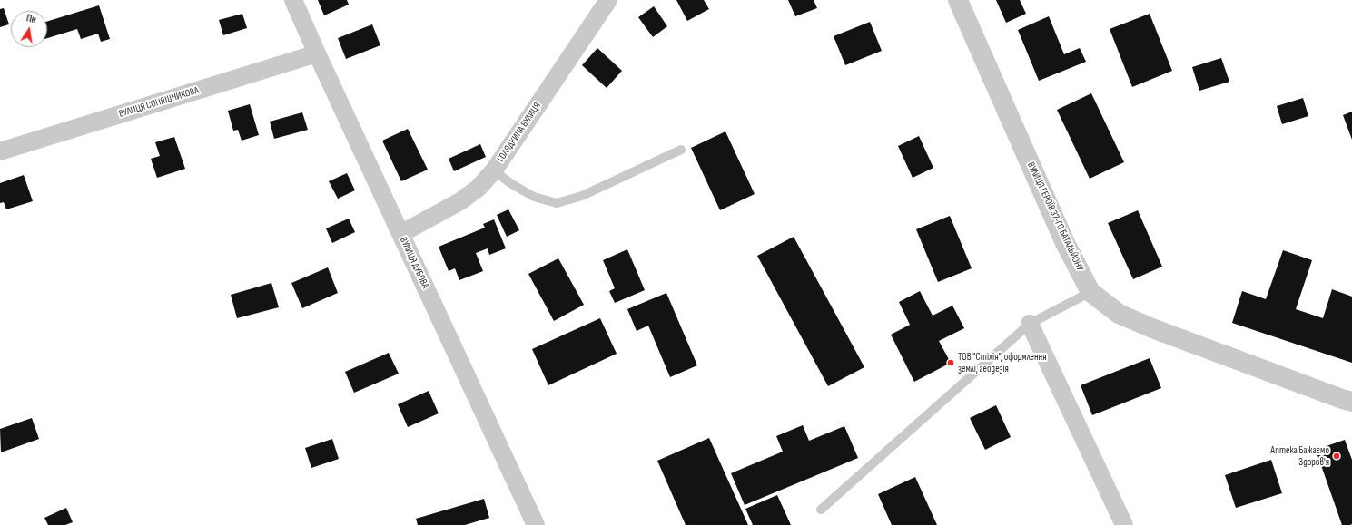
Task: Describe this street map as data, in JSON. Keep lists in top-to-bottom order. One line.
{"streets":{"street":["ВУЛИЦЯ СОНЯШНИКОВА","ГОЛЯДКИНА ВУЛИЦЯ","ВУЛИЦЯ ГЕРОЇВ 37-ГО БАТАЛЬЙОНУ","ВУЛИЦЯ ДУБОВА"]},"crossings":[["ВУЛИЦЯ СОНЯШНИКОВА","ВУЛИЦЯ ДУБОВА"],["ГОЛЯДКИНА ВУЛИЦЯ","ВУЛИЦЯ ДУБОВА"]],"places":["ТОВ \"Стіхія\", оформлення землі, геодезія","Аптека Бажаємо Здоров'я"],"north":"top"}
